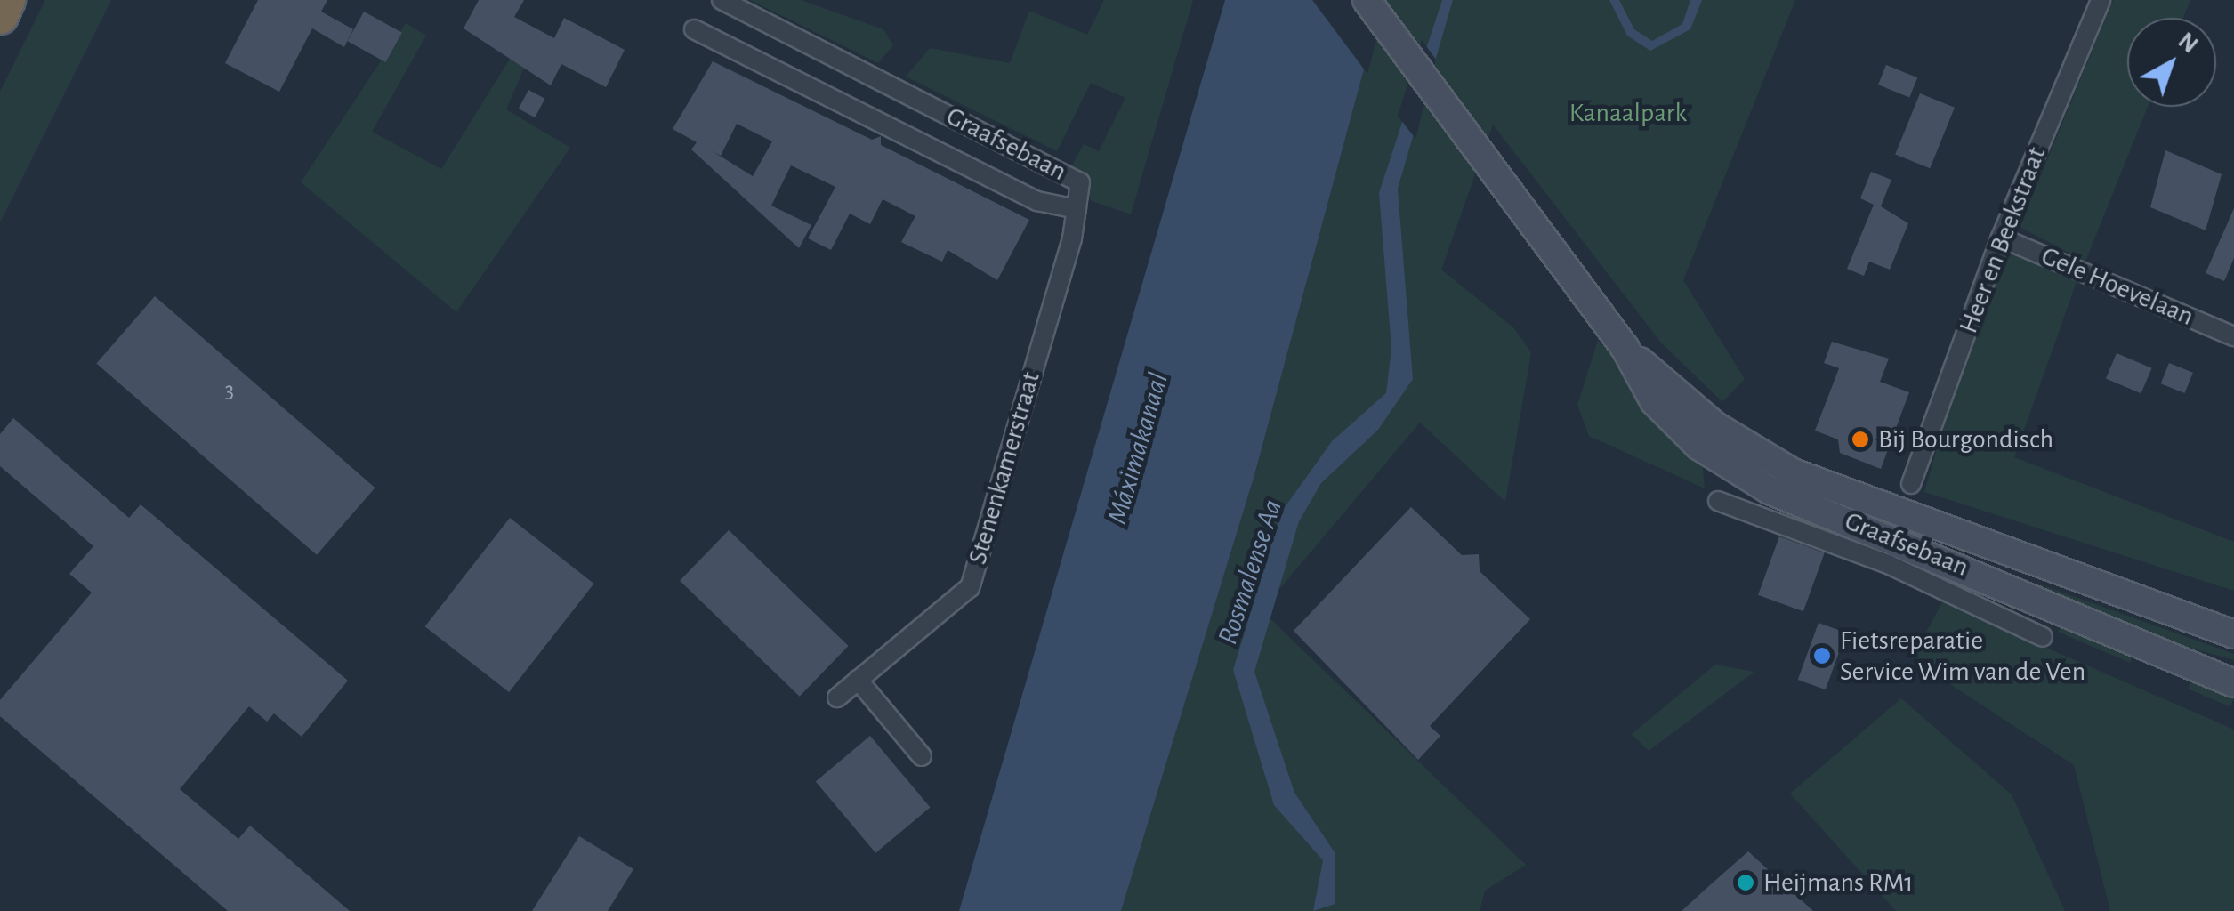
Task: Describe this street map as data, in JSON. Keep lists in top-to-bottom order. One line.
{"streets":{"main road":["Graafsebaan"],"street":["Heer en Beekstraat","Gele Hoevelaan","Stenenkamerstraat"]},"crossings":[["Graafsebaan","Stenenkamerstraat"],["Heer en Beekstraat","Gele Hoevelaan"]],"water":["Máximakanaal","Rosmalense Aa"],"parks":["Kanaalpark"],"places":["Bij Bourgondisch","Fietsreparatie Service Wim van de Ven","Heijmans RM1"],"house_numbers":["3"],"north":"top right"}
